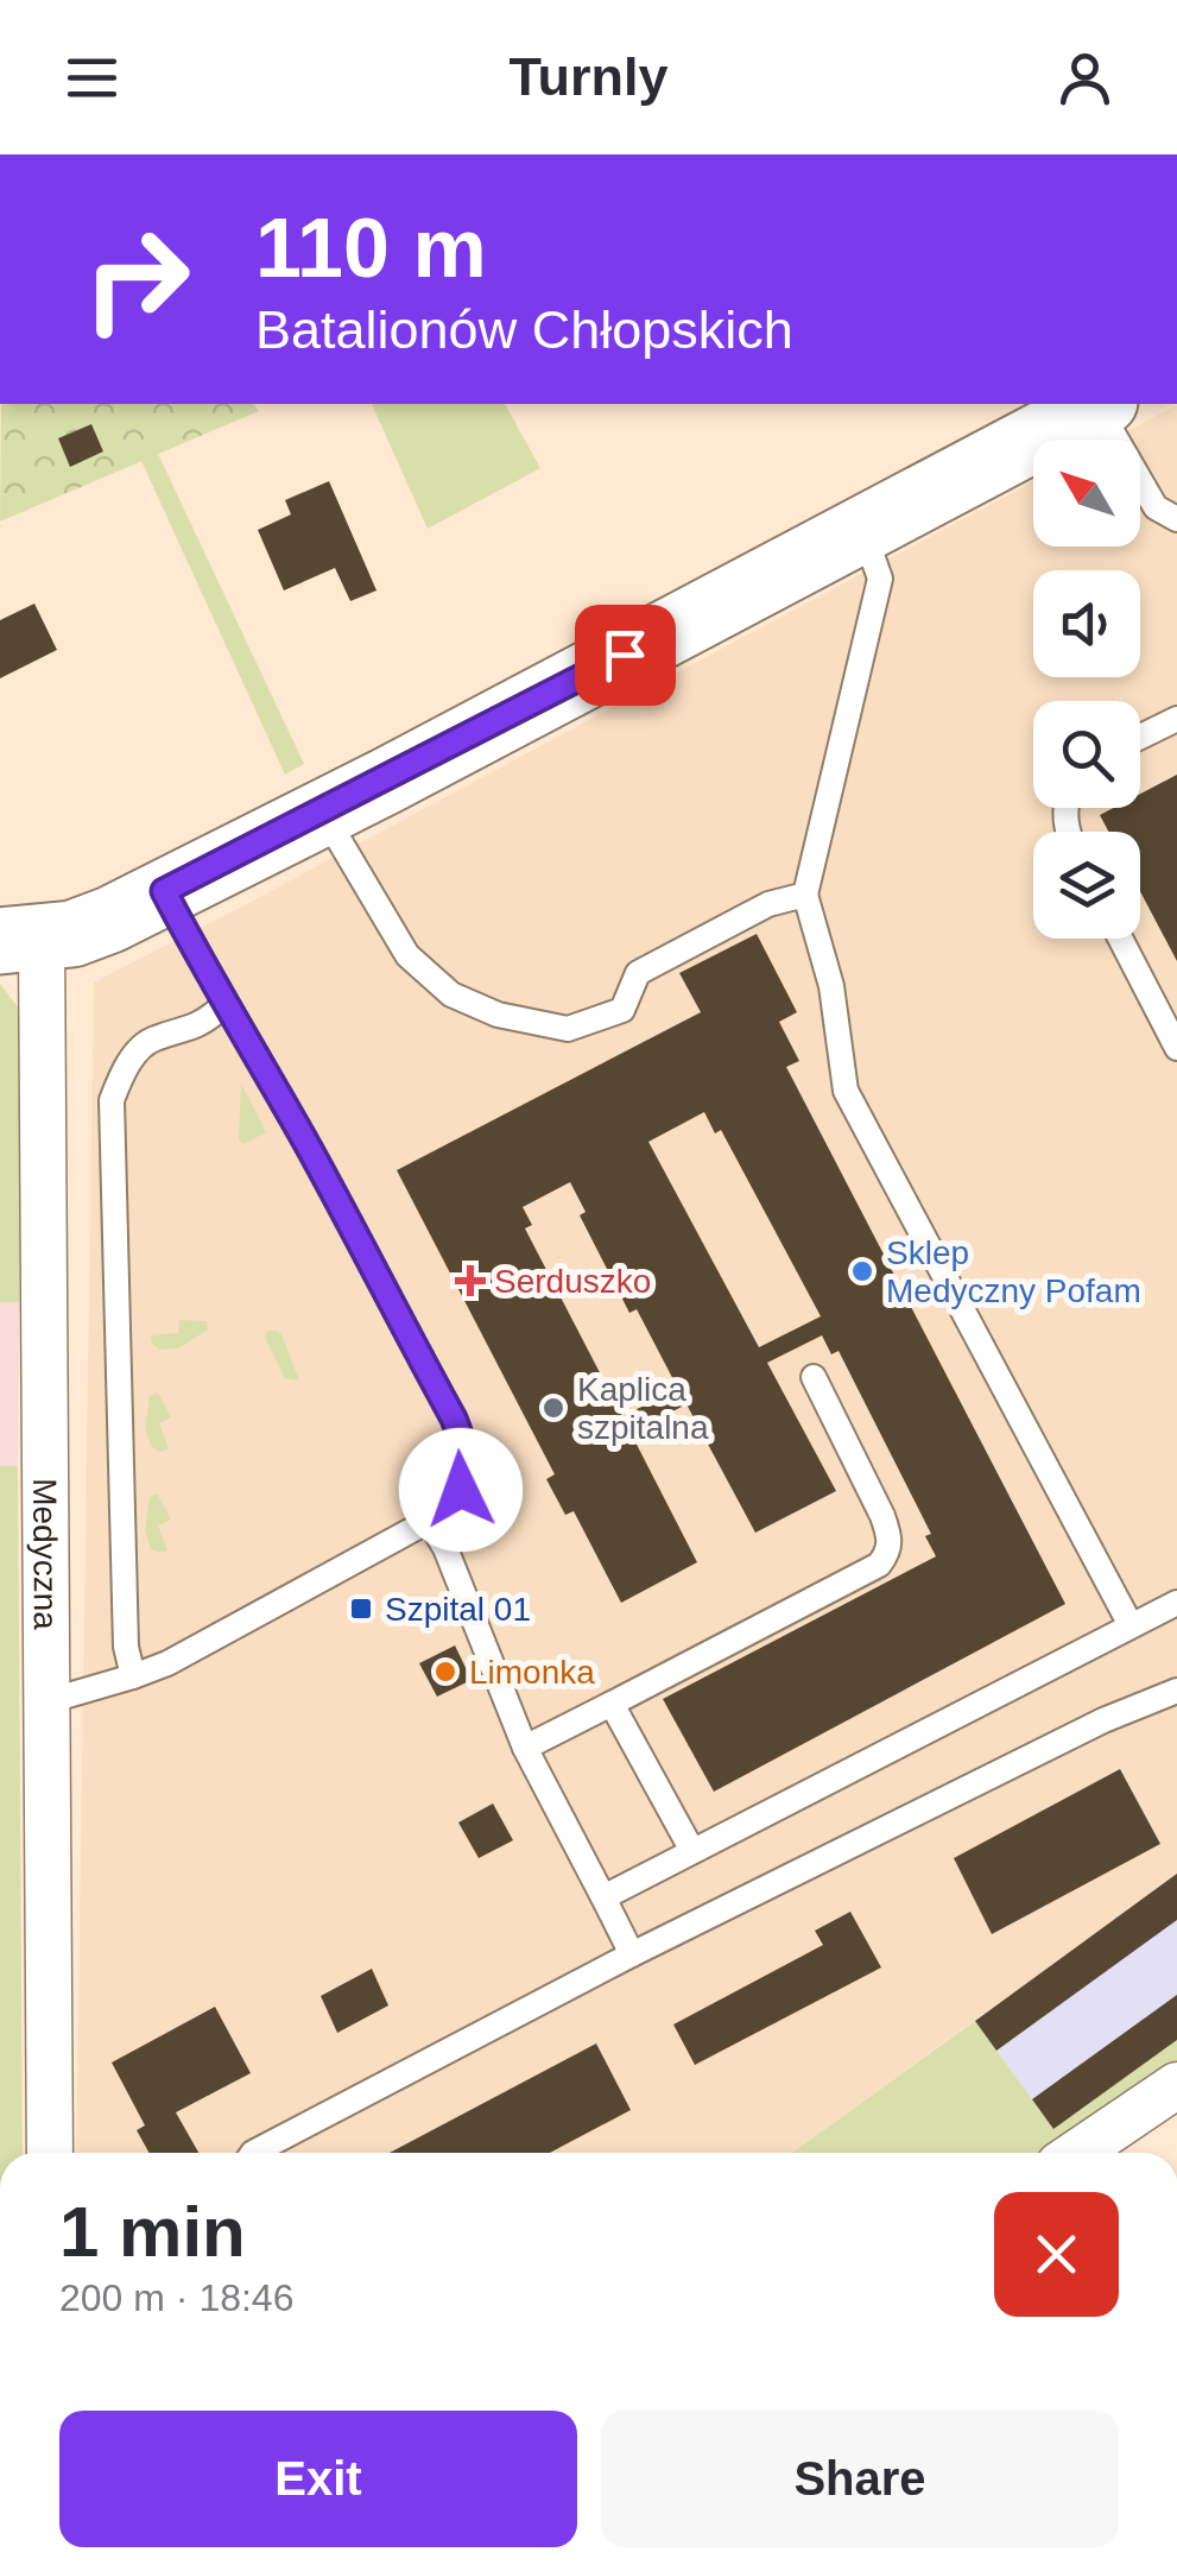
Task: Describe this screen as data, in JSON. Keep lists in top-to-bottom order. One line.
{"streets":{"street":["Medyczna"]},"places":{"other":["Sklep Medyczny Pofam","Kaplica szpitalna","Limonka"],"health":["Serduszko"],"transit":["Szpital 01"]},"north":"top left","page":{"header":"Turnly","turn":["110 m","Batalionów Chłopskich"],"heading":["1 min","200 m · 18:46"],"buttons":["Exit","Share"]}}
